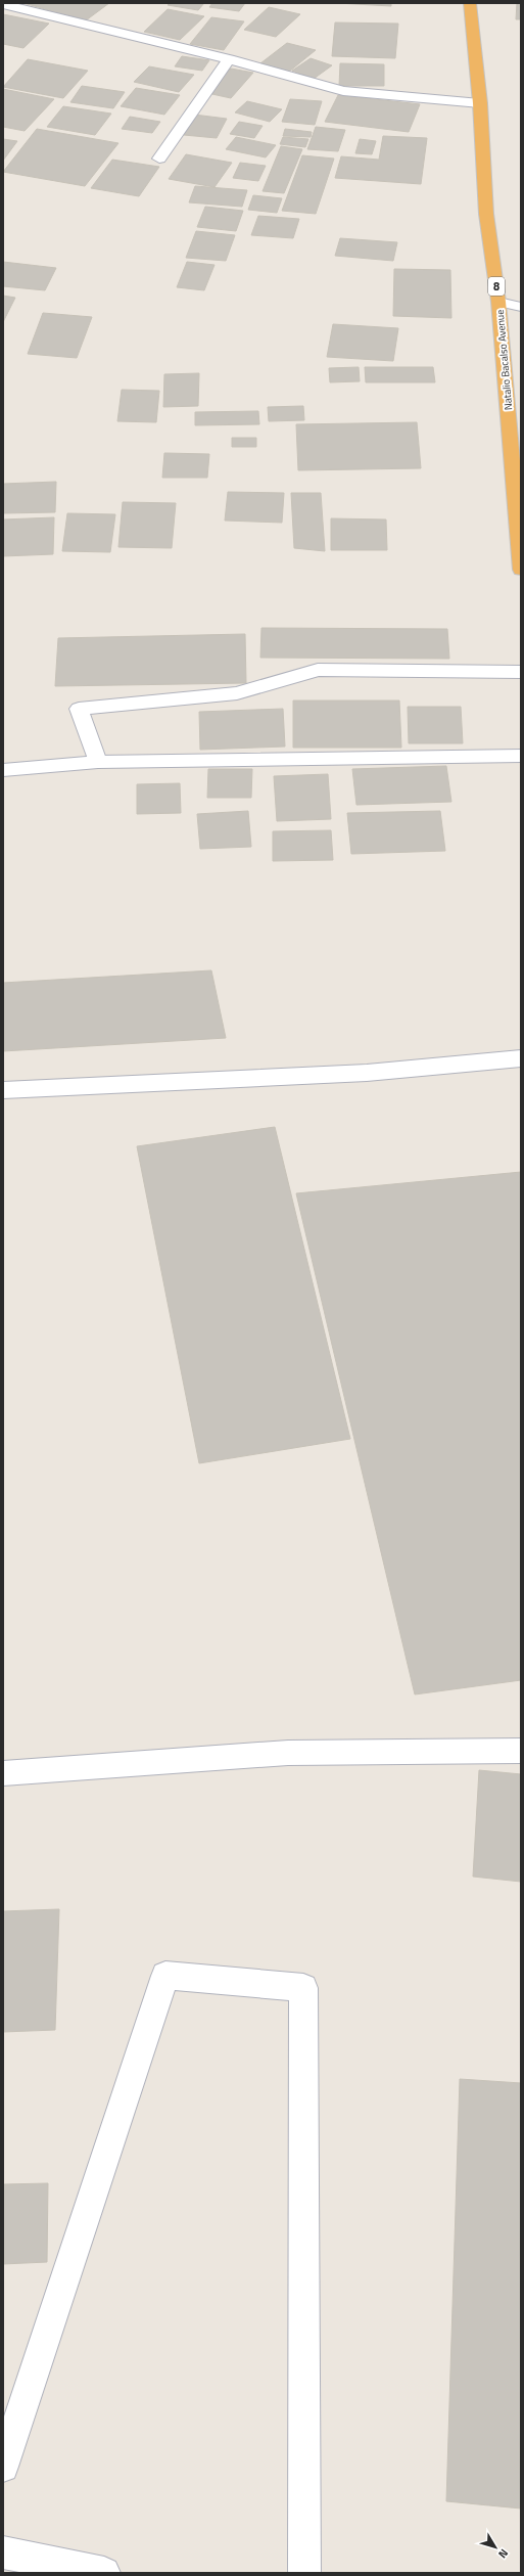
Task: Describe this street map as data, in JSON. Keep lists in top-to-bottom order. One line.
{"streets":{"highway":["8","Natalio Bacalso Avenue"]},"north":"bottom right"}
